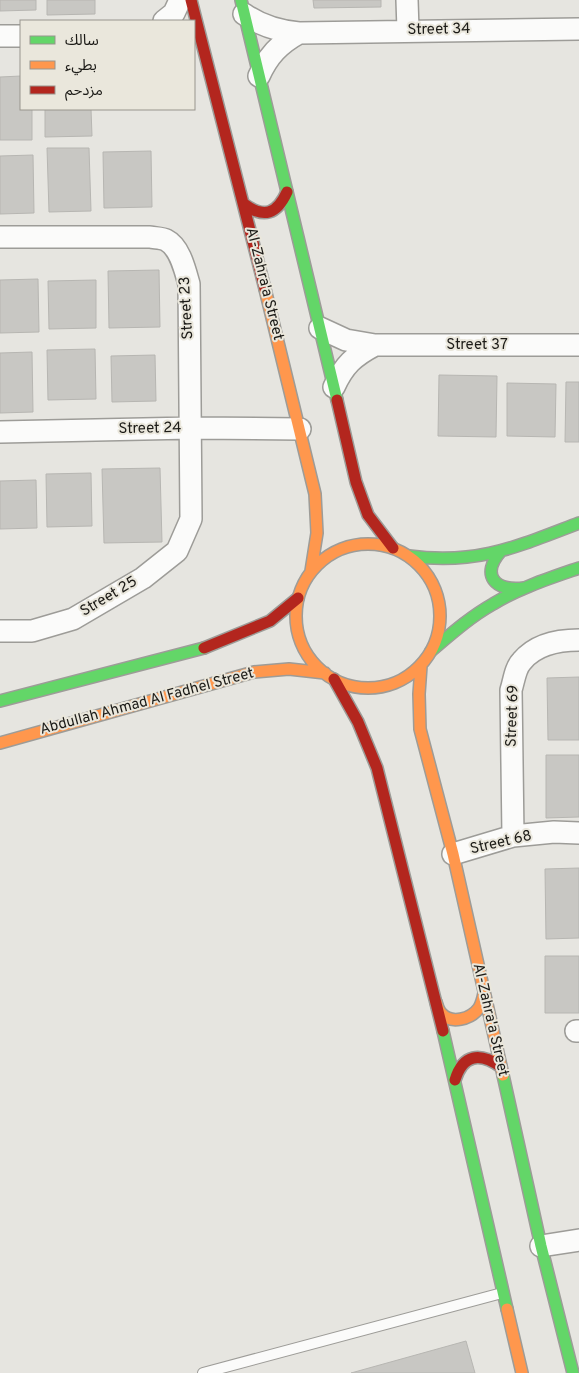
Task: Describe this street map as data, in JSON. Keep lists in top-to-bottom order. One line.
{"streets":{"street":["Street 34","Al-Zahra'a Street","Street 23","Street 37","Street 24","Street 25","Abdullah Ahmad Al Fadhel Street","Street 69","Street 68"]},"crossings":[["Al-Zahra'a Street","Street 24"],["Al-Zahra'a Street","Abdullah Ahmad Al Fadhel Street"],["Al-Zahra'a Street","Street 68"],["Street 23","Street 24"],["Street 23","Street 25"],["Street 69","Street 68"]],"legend":["سالك","بطيء","مزدحم"]}
